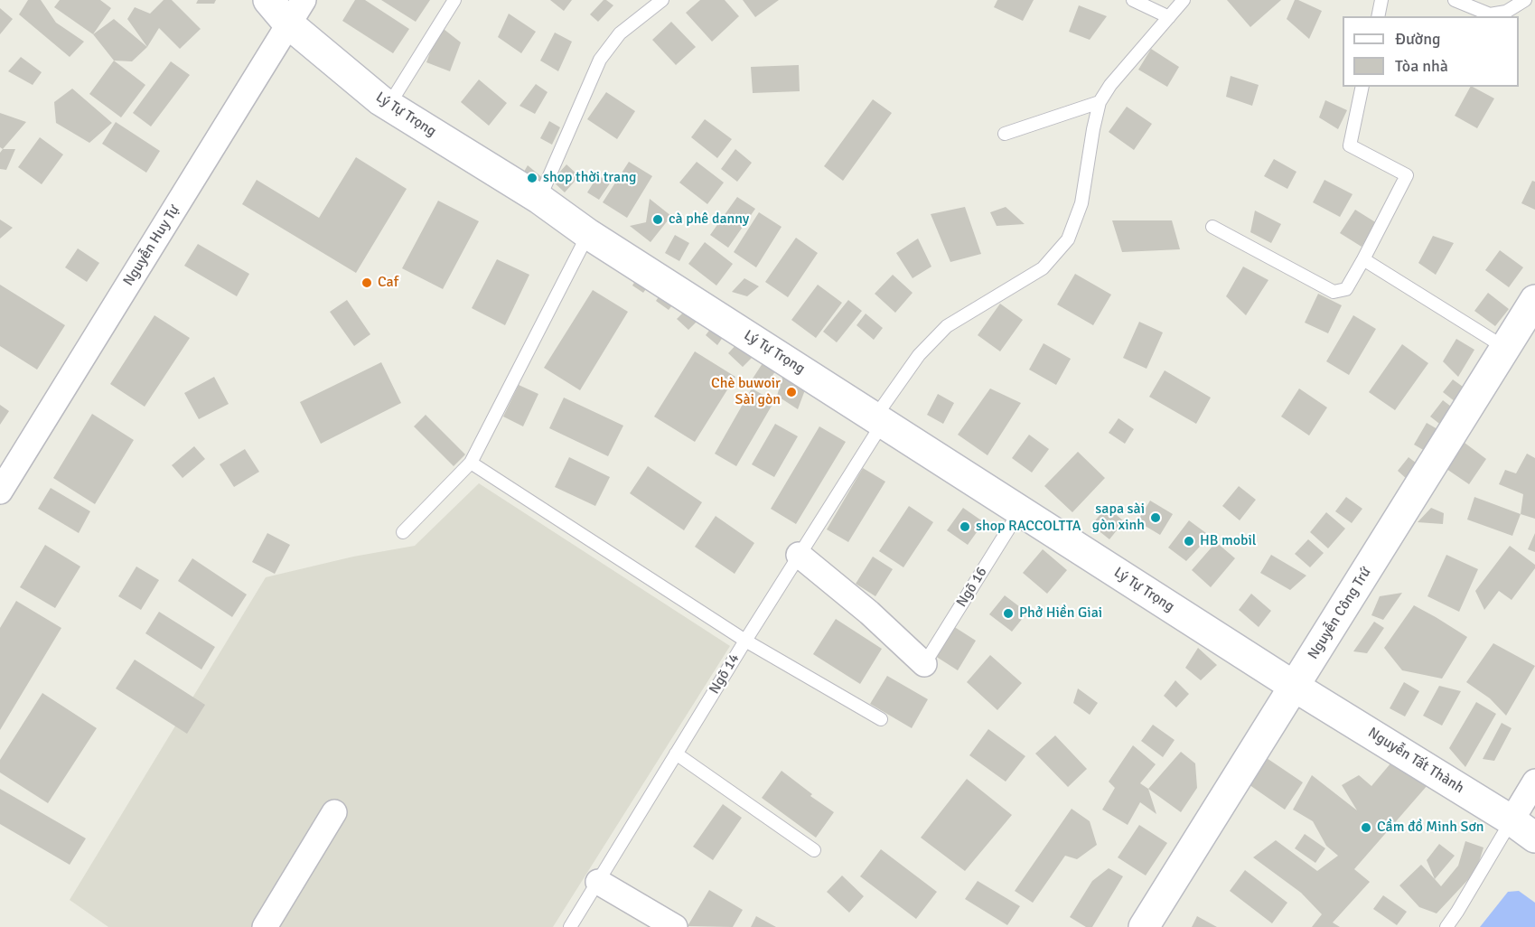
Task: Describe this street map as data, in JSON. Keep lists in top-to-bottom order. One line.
{"streets":{"street":["Lý Tự Trọng","Nguyễn Huy Tự","Nguyễn Công Trứ","Nguyễn Tất Thành"],"lane":["Ngõ 16","Ngõ 14"]},"crossings":[["Lý Tự Trọng","Nguyễn Huy Tự"],["Lý Tự Trọng","Ngõ 16"],["Lý Tự Trọng","Nguyễn Công Trứ"],["Lý Tự Trọng","Ngõ 14"],["Lý Tự Trọng","Nguyễn Tất Thành"],["Nguyễn Công Trứ","Nguyễn Tất Thành"]],"places":["shop thời trang","cà phê danny","Caf","Chè buwoir Sài gòn","sapa sài gòn xinh","shop RACCOLTTA","HB mobil","Phở Hiền Giai","Cầm đồ Minh Sơn"],"legend":["Đường","Tòa nhà"]}
